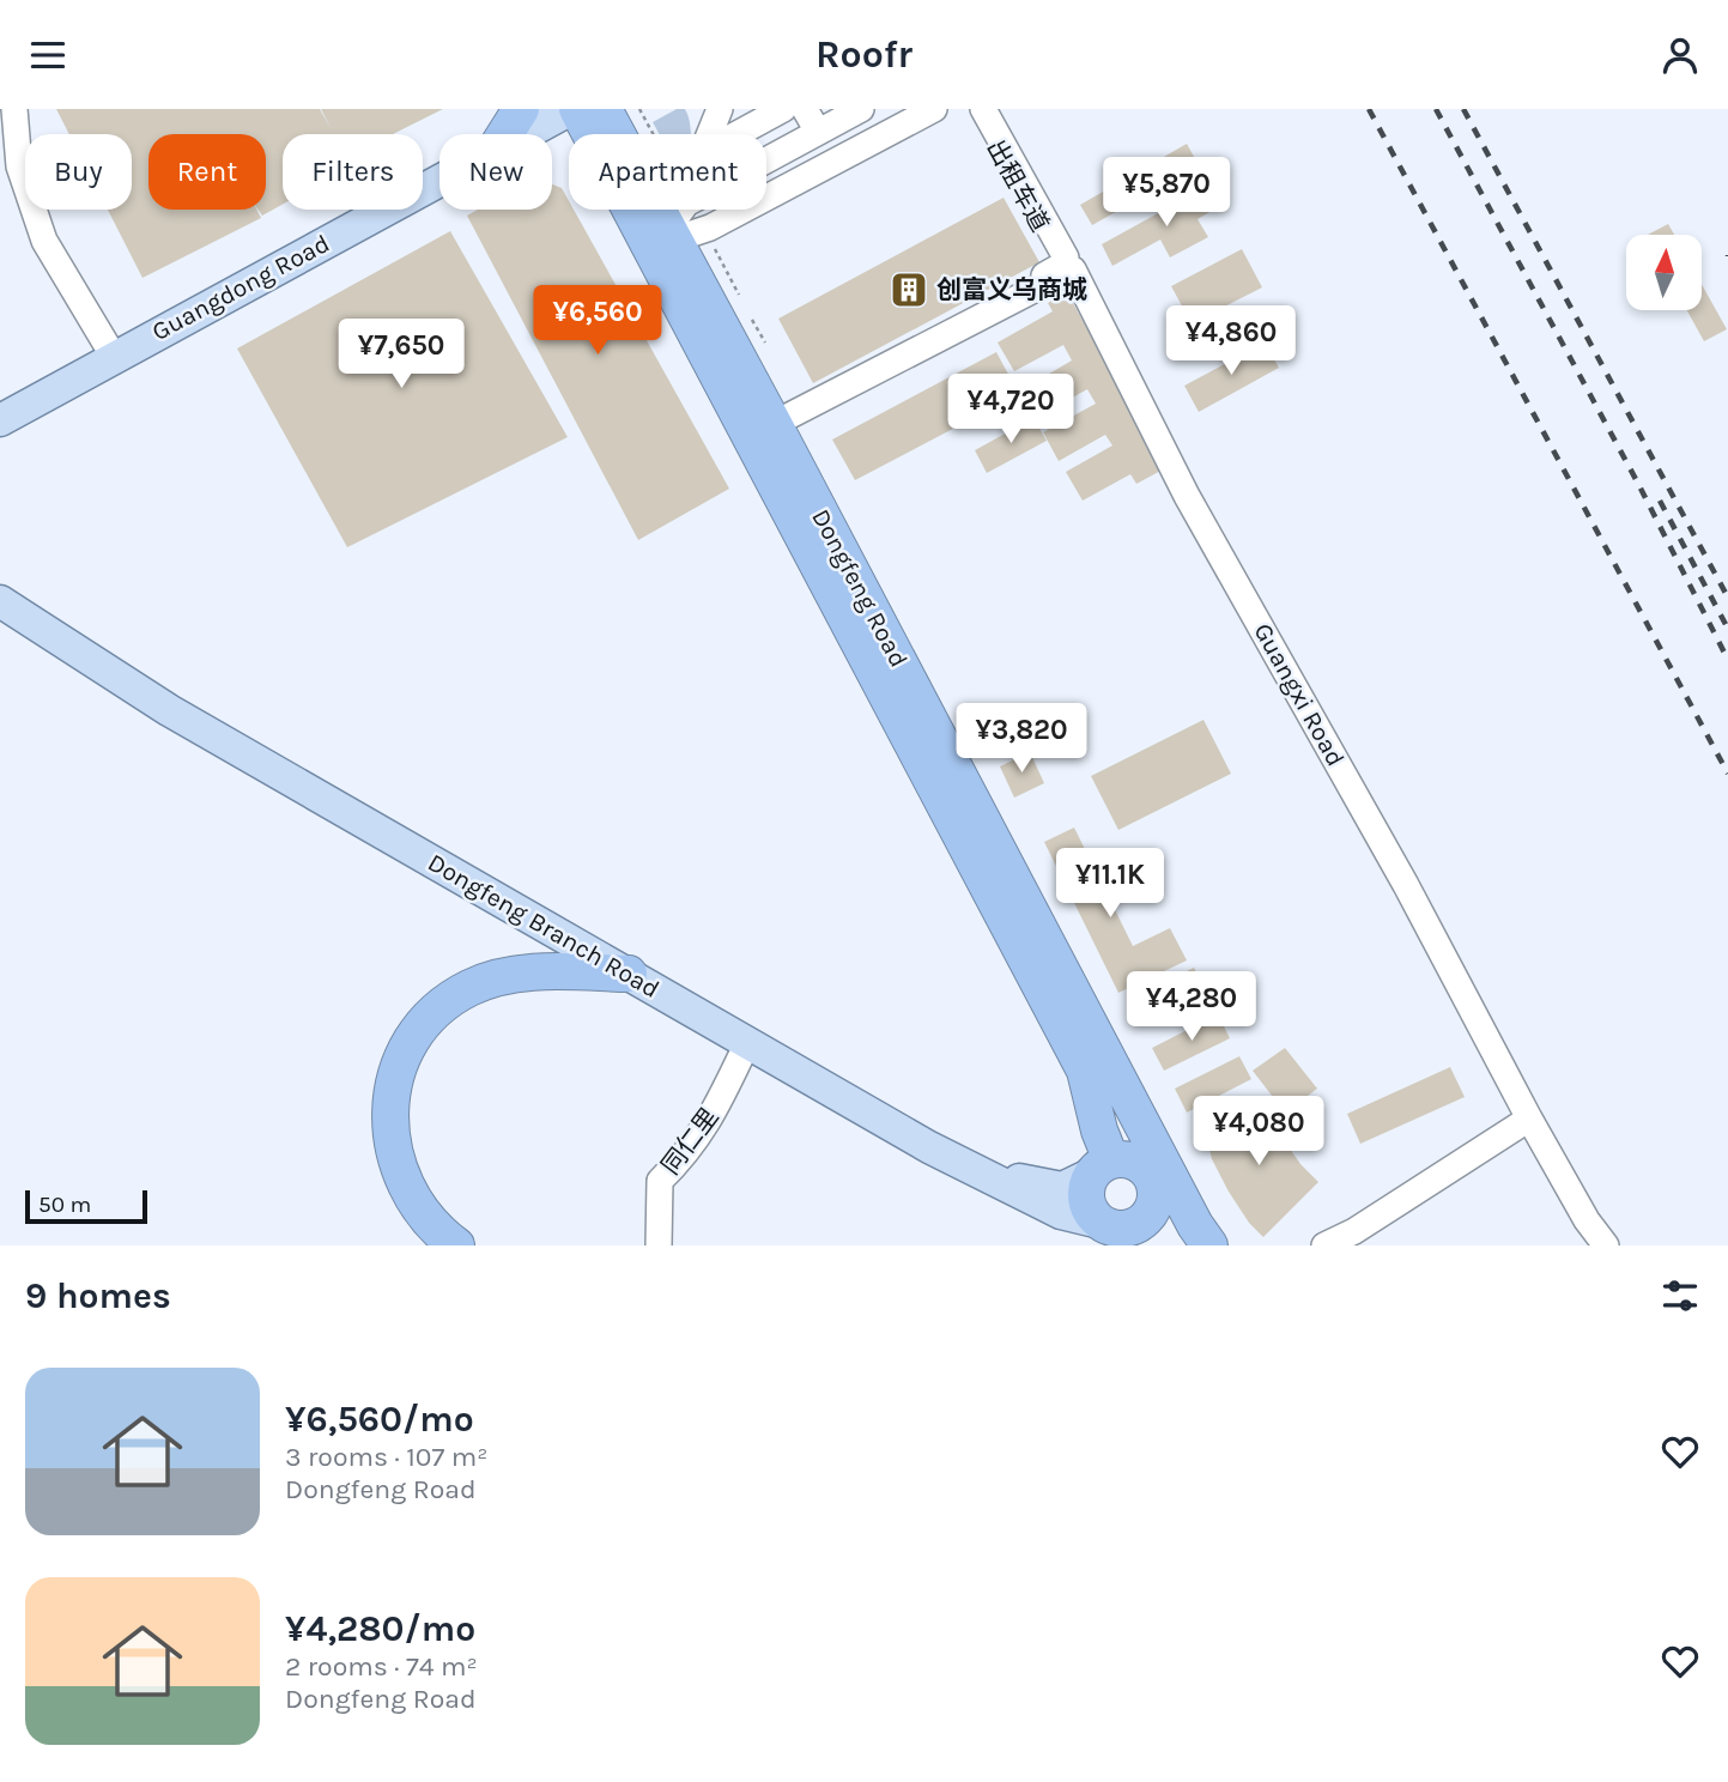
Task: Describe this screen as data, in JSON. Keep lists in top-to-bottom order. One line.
{"streets":{"highway":["Dongfeng Road"],"main road":["Guangdong Road","Dongfeng Branch Road"],"street":["出租车道","Guangxi Road","同仁里"]},"crossings":[["出租车道","Guangxi Road"],["Guangdong Road","Dongfeng Road"],["Dongfeng Road","Dongfeng Branch Road"],["Dongfeng Branch Road","同仁里"]],"places":{"building":["创富义乌商城"]},"scale_bar":"50 m","north":"top","page":{"header":"Roofr","chip":["Buy","Rent","Filters","New","Apartment"],"price":["¥5,870","¥6,560","¥4,860","¥7,650","¥4,720","¥3,820","¥11.1K","¥4,280","¥4,080"],"scale":"50 m","heading":"9 homes","list":[{"name":"¥6,560/mo","note":"3 rooms · 107 m² · Dongfeng Road"},{"name":"¥4,280/mo","note":"2 rooms · 74 m² · Dongfeng Road"}]}}
